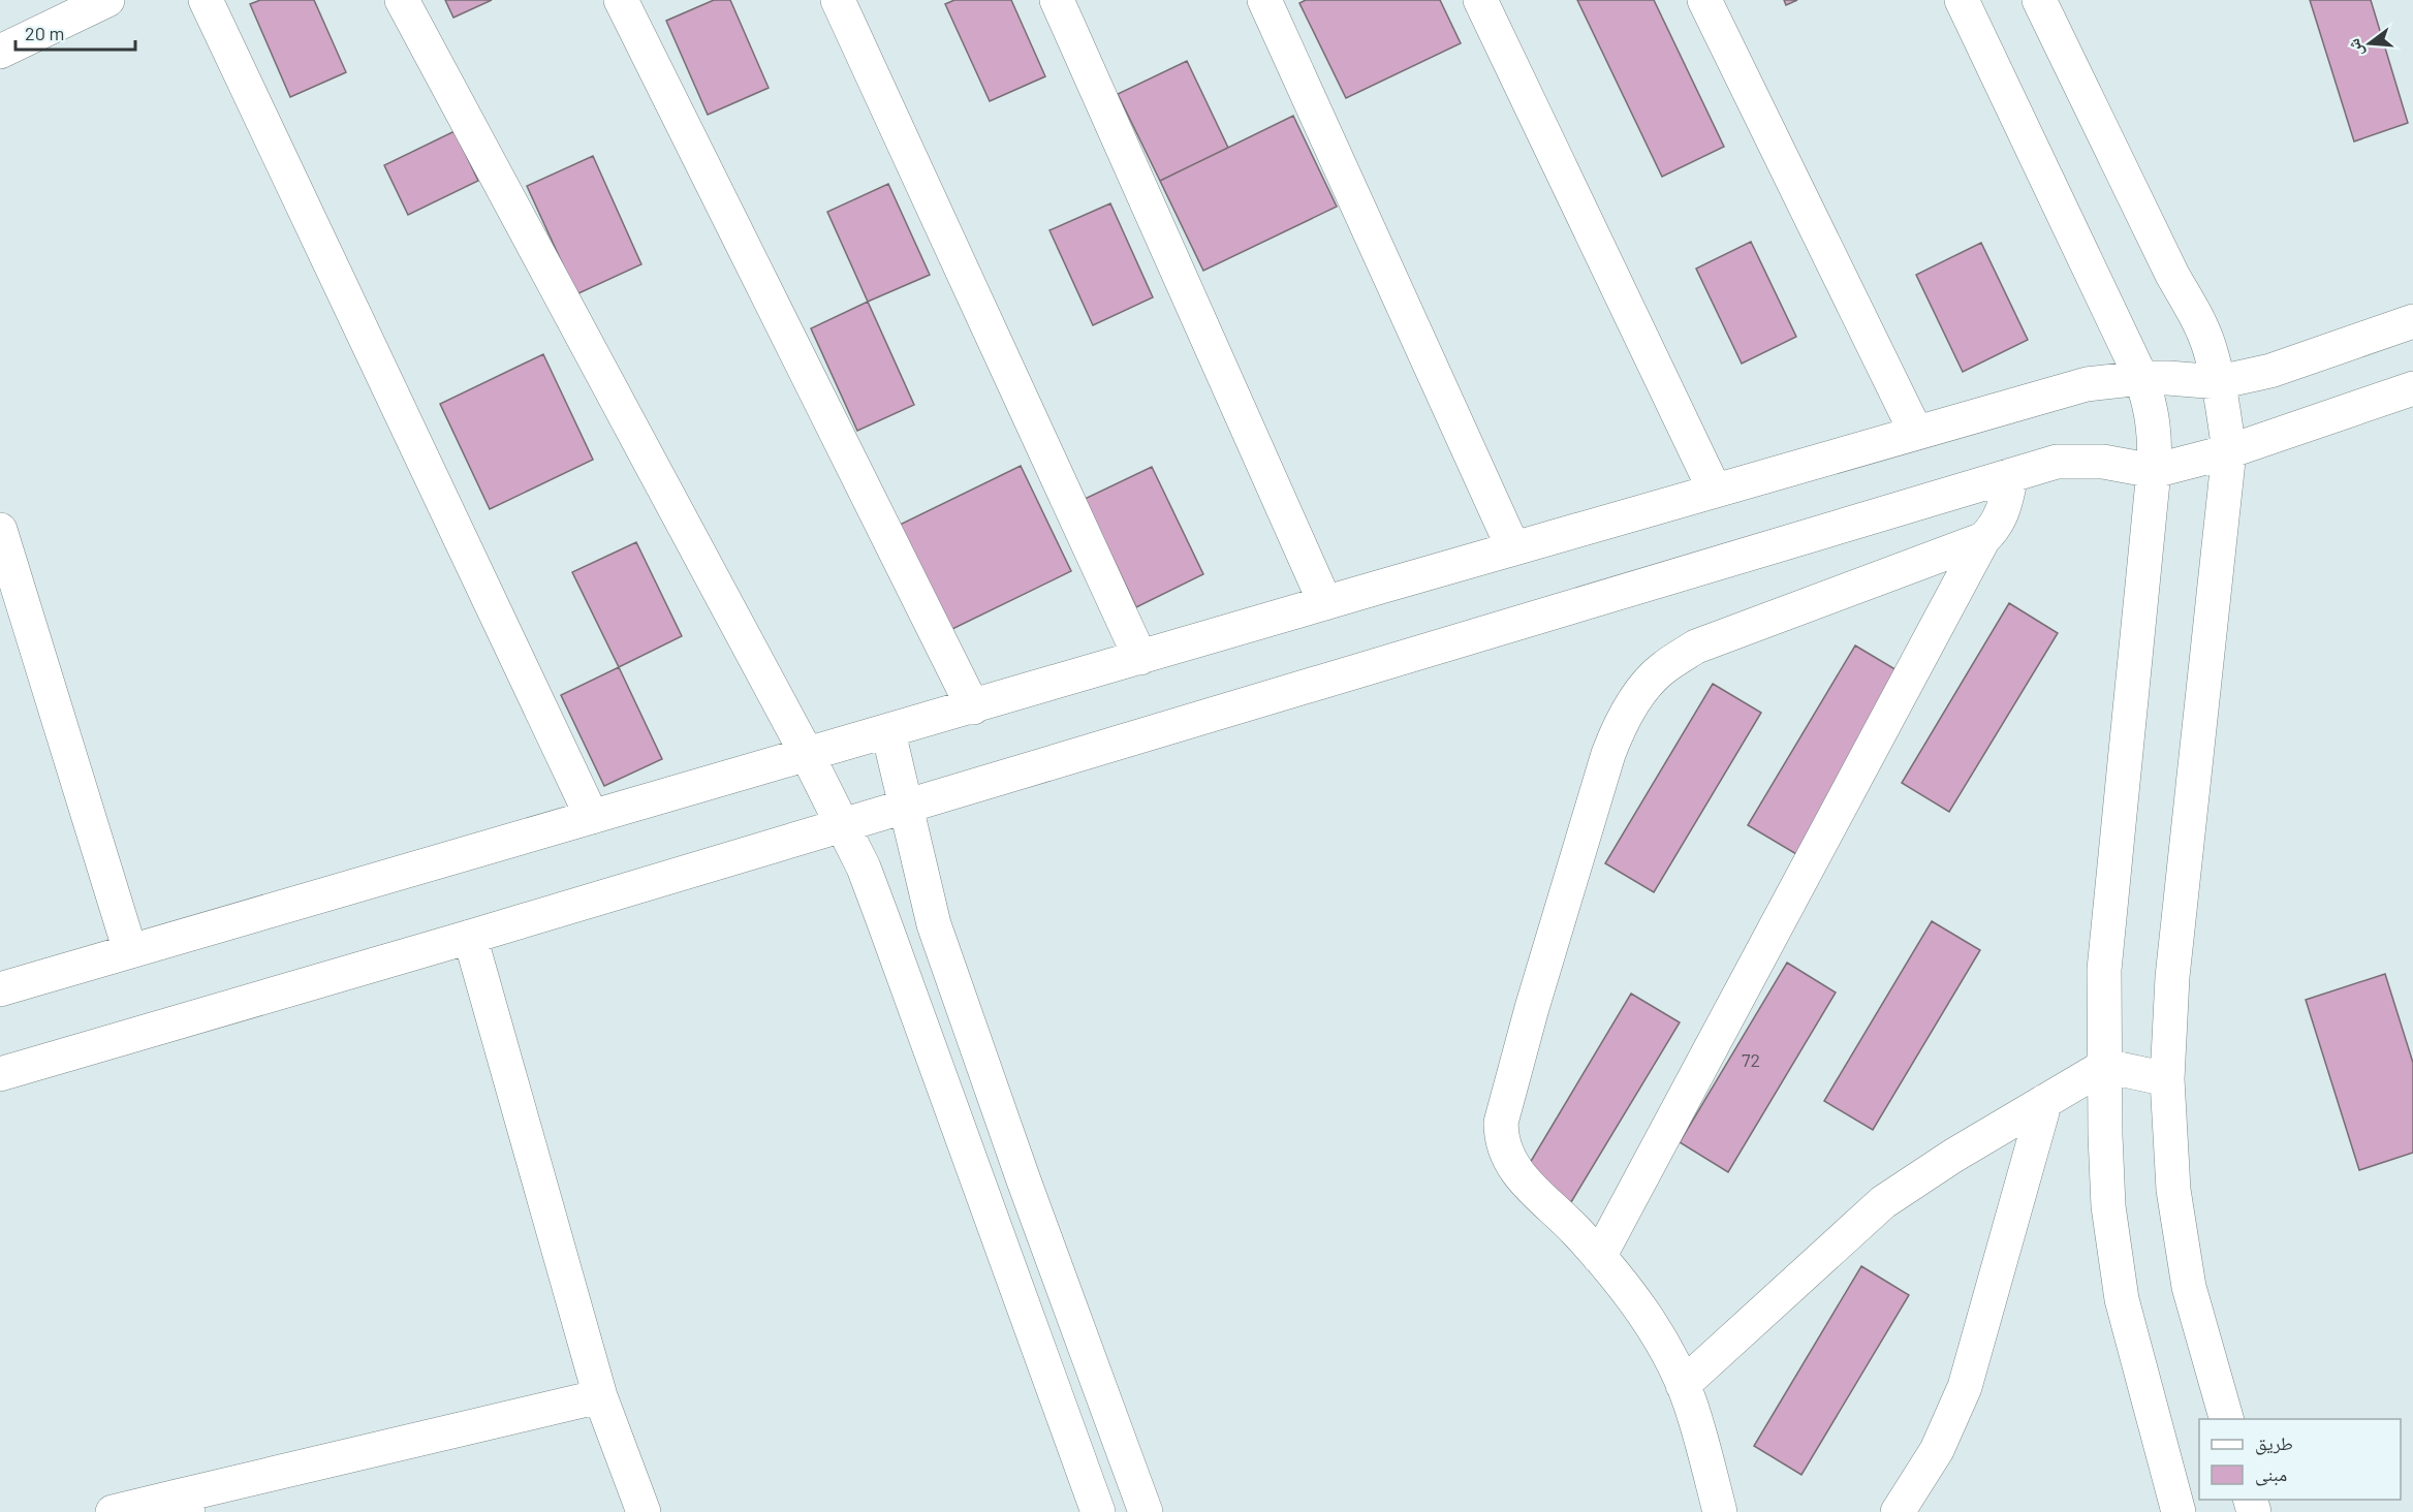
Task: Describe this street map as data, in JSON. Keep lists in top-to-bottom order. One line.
{"house_numbers":["72"],"legend":["طريق","مبنى"],"scale_bar":"20 m","north":"left"}
